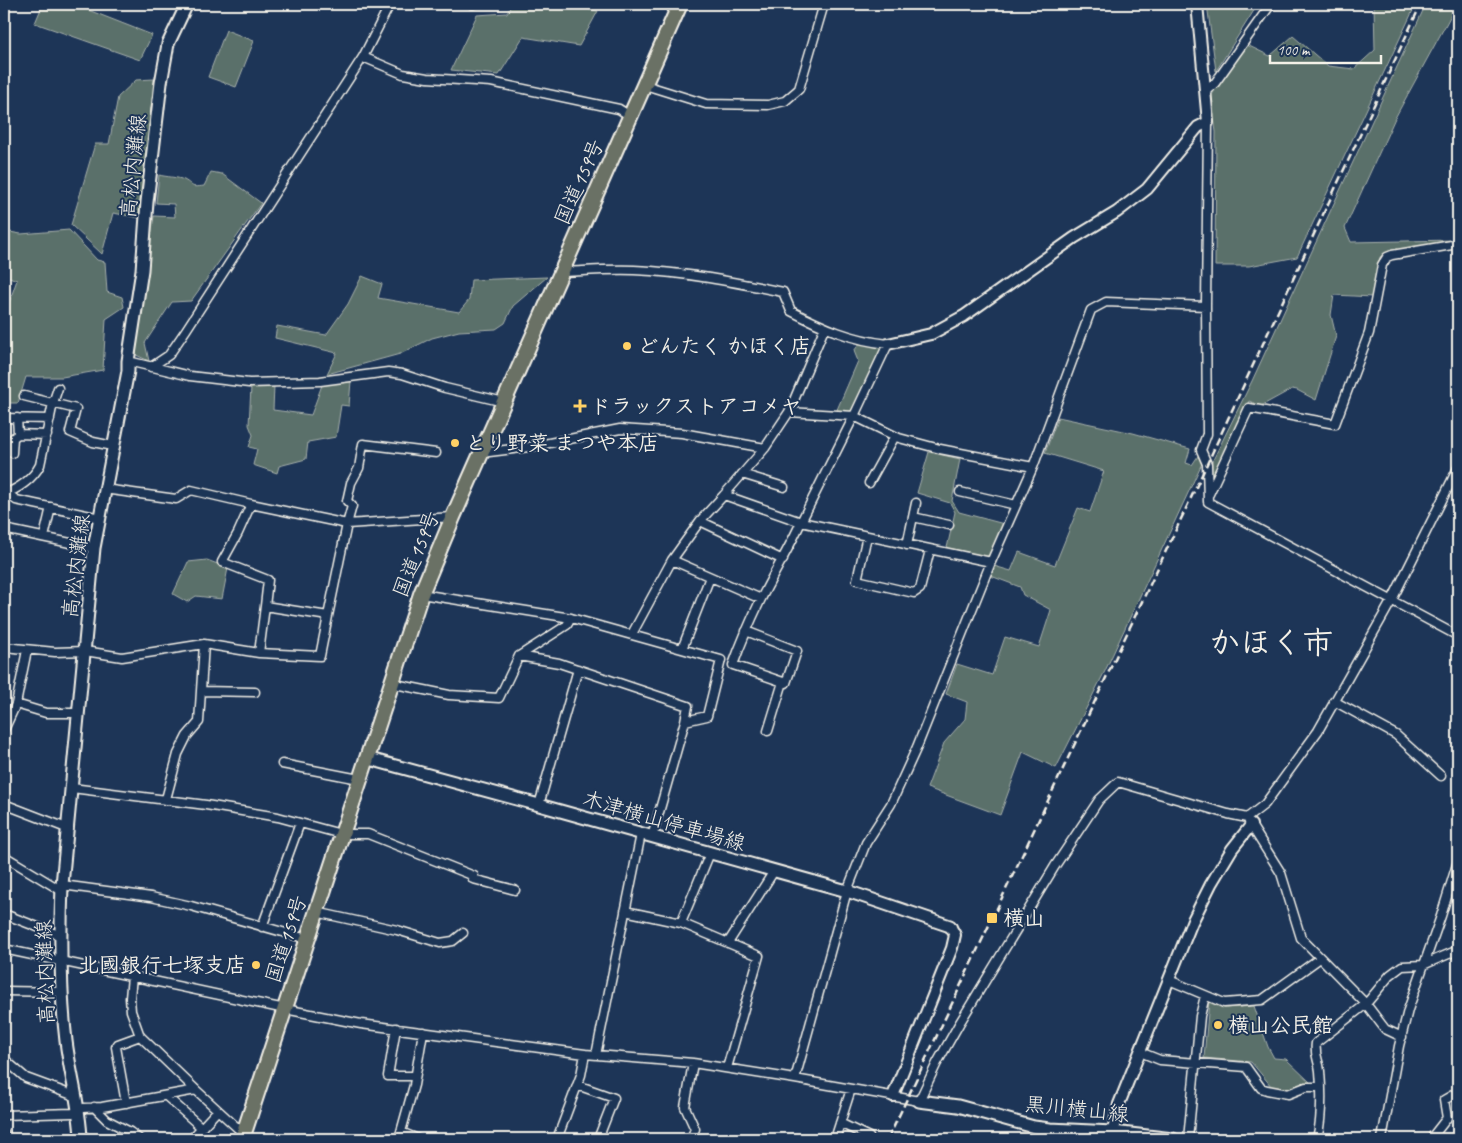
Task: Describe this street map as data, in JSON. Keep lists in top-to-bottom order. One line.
{"streets":{"highway":["国道159号"],"main road":["高松内灘線","木津横山停車場線","黒川横山線"]},"crossings":[["国道159号","木津横山停車場線"]],"districts":["かほく市"],"places":{"other":["どんたく かほく店","とり野菜 まつや本店","北國銀行七塚支店","横山公民館"],"health":["ドラックストアコメヤ"],"transit":["横山"]},"scale_bar":"100 m"}
